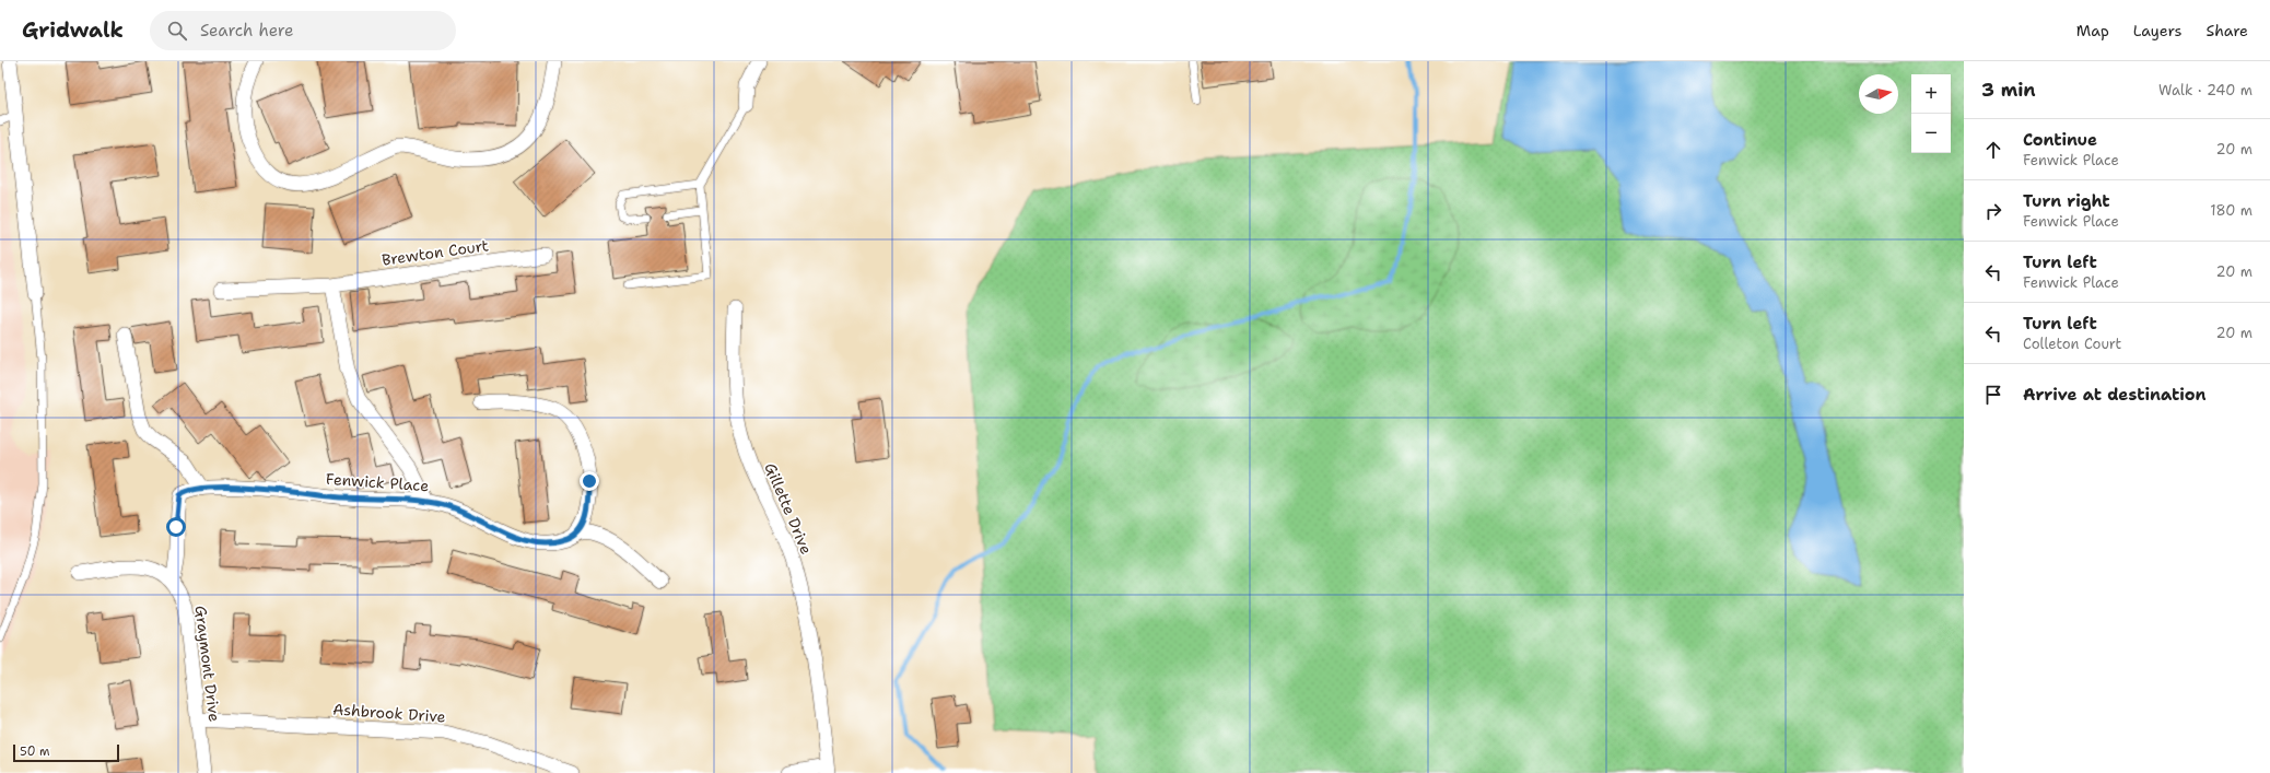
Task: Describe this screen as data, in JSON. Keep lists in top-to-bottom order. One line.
{"streets":{"street":["Brewton Court","Fenwick Place","Gillette Drive","Graymont Drive","Ashbrook Drive"]},"crossings":[["Fenwick Place","Graymont Drive"],["Graymont Drive","Ashbrook Drive"]],"scale_bar":"50 m","north":"right","page":{"header":"Gridwalk","search":"Search here","nav":["Map","Layers","Share"],"heading":["3 min","Walk · 240 m"],"map_buttons":["+","−"],"list":[["Continue","Fenwick Place","20 m"],["Turn right","Fenwick Place","180 m"],["Turn left","Fenwick Place","20 m"],["Turn left","Colleton Court","20 m"],"Arrive at destination"],"scale":"50 m"}}
